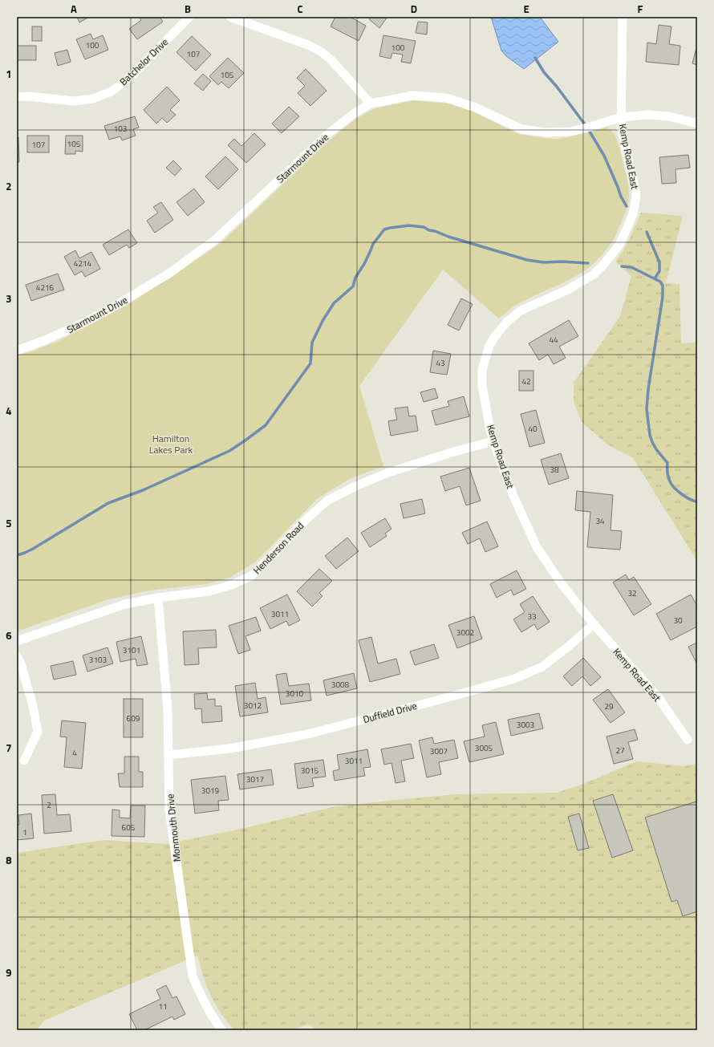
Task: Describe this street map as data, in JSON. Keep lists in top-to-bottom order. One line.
{"streets":{"street":["Batchelor Drive","Kemp Road East","Starmount Drive","Henderson Road","Duffield Drive","Monmouth Drive"]},"crossings":[["Kemp Road East","Starmount Drive"],["Kemp Road East","Henderson Road"],["Kemp Road East","Duffield Drive"],["Henderson Road","Monmouth Drive"],["Duffield Drive","Monmouth Drive"]],"parks":["Hamilton Lakes Park"],"house_numbers":["100","100","107","105","103","105","107","4214","4216","44","43","42","40","38","34","32","3011","33","30","3002","3101","3103","3008","3010","3012","29","609","3003","3005","27","3007","4","3011","3015","3017","3019","2","605","1","11"],"grid":{"columns":["A","B","C","D","E","F"],"rows":["1","2","3","4","5","6","7","8","9"]}}
